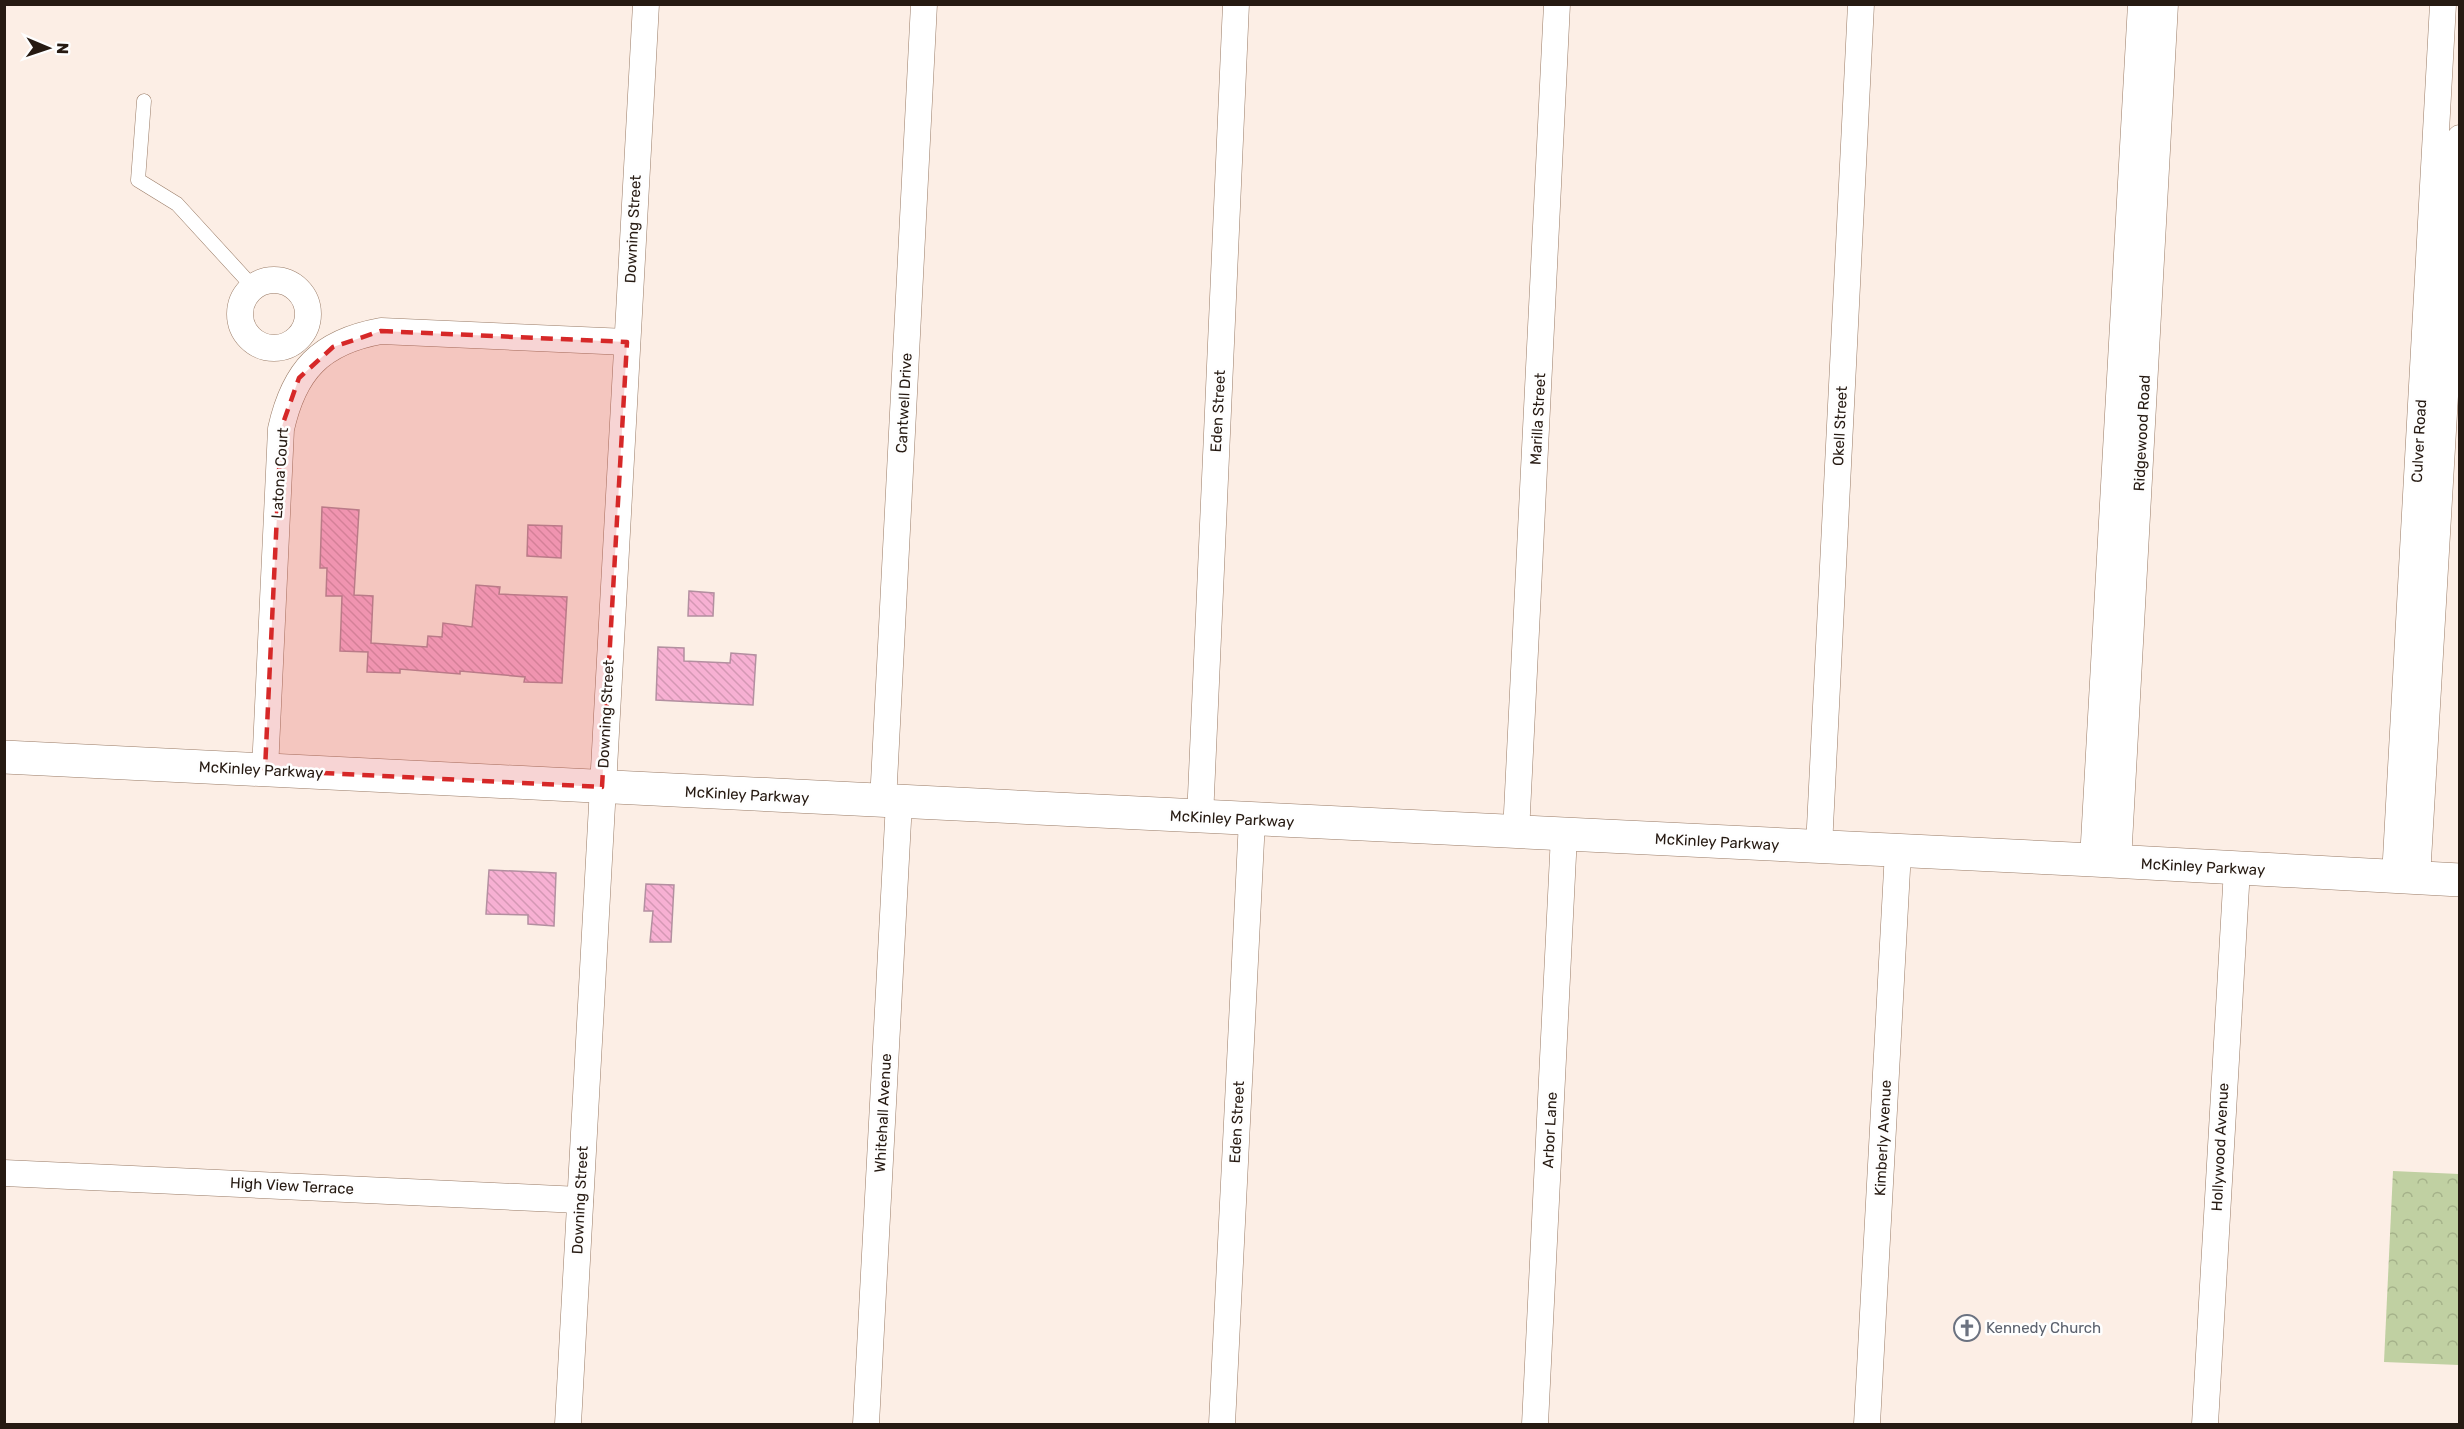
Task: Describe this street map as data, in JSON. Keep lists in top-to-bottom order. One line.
{"streets":{"street":["Downing Street","Cantwell Drive","Eden Street","Marilla Street","Okell Street","Ridgewood Road","Culver Road","Latona Court","McKinley Parkway","Whitehall Avenue","Arbor Lane","Kimberly Avenue","Hollywood Avenue","High View Terrace"]},"crossings":[["Downing Street","Latona Court"],["Downing Street","McKinley Parkway"],["Downing Street","High View Terrace"],["Cantwell Drive","McKinley Parkway"],["Cantwell Drive","Whitehall Avenue"],["Eden Street","McKinley Parkway"],["Marilla Street","McKinley Parkway"],["Okell Street","McKinley Parkway"],["Ridgewood Road","McKinley Parkway"],["Culver Road","McKinley Parkway"],["Latona Court","McKinley Parkway"],["McKinley Parkway","Whitehall Avenue"],["McKinley Parkway","Arbor Lane"],["McKinley Parkway","Kimberly Avenue"],["McKinley Parkway","Hollywood Avenue"]],"places":{"church":["Kennedy Church"]},"north":"right"}
